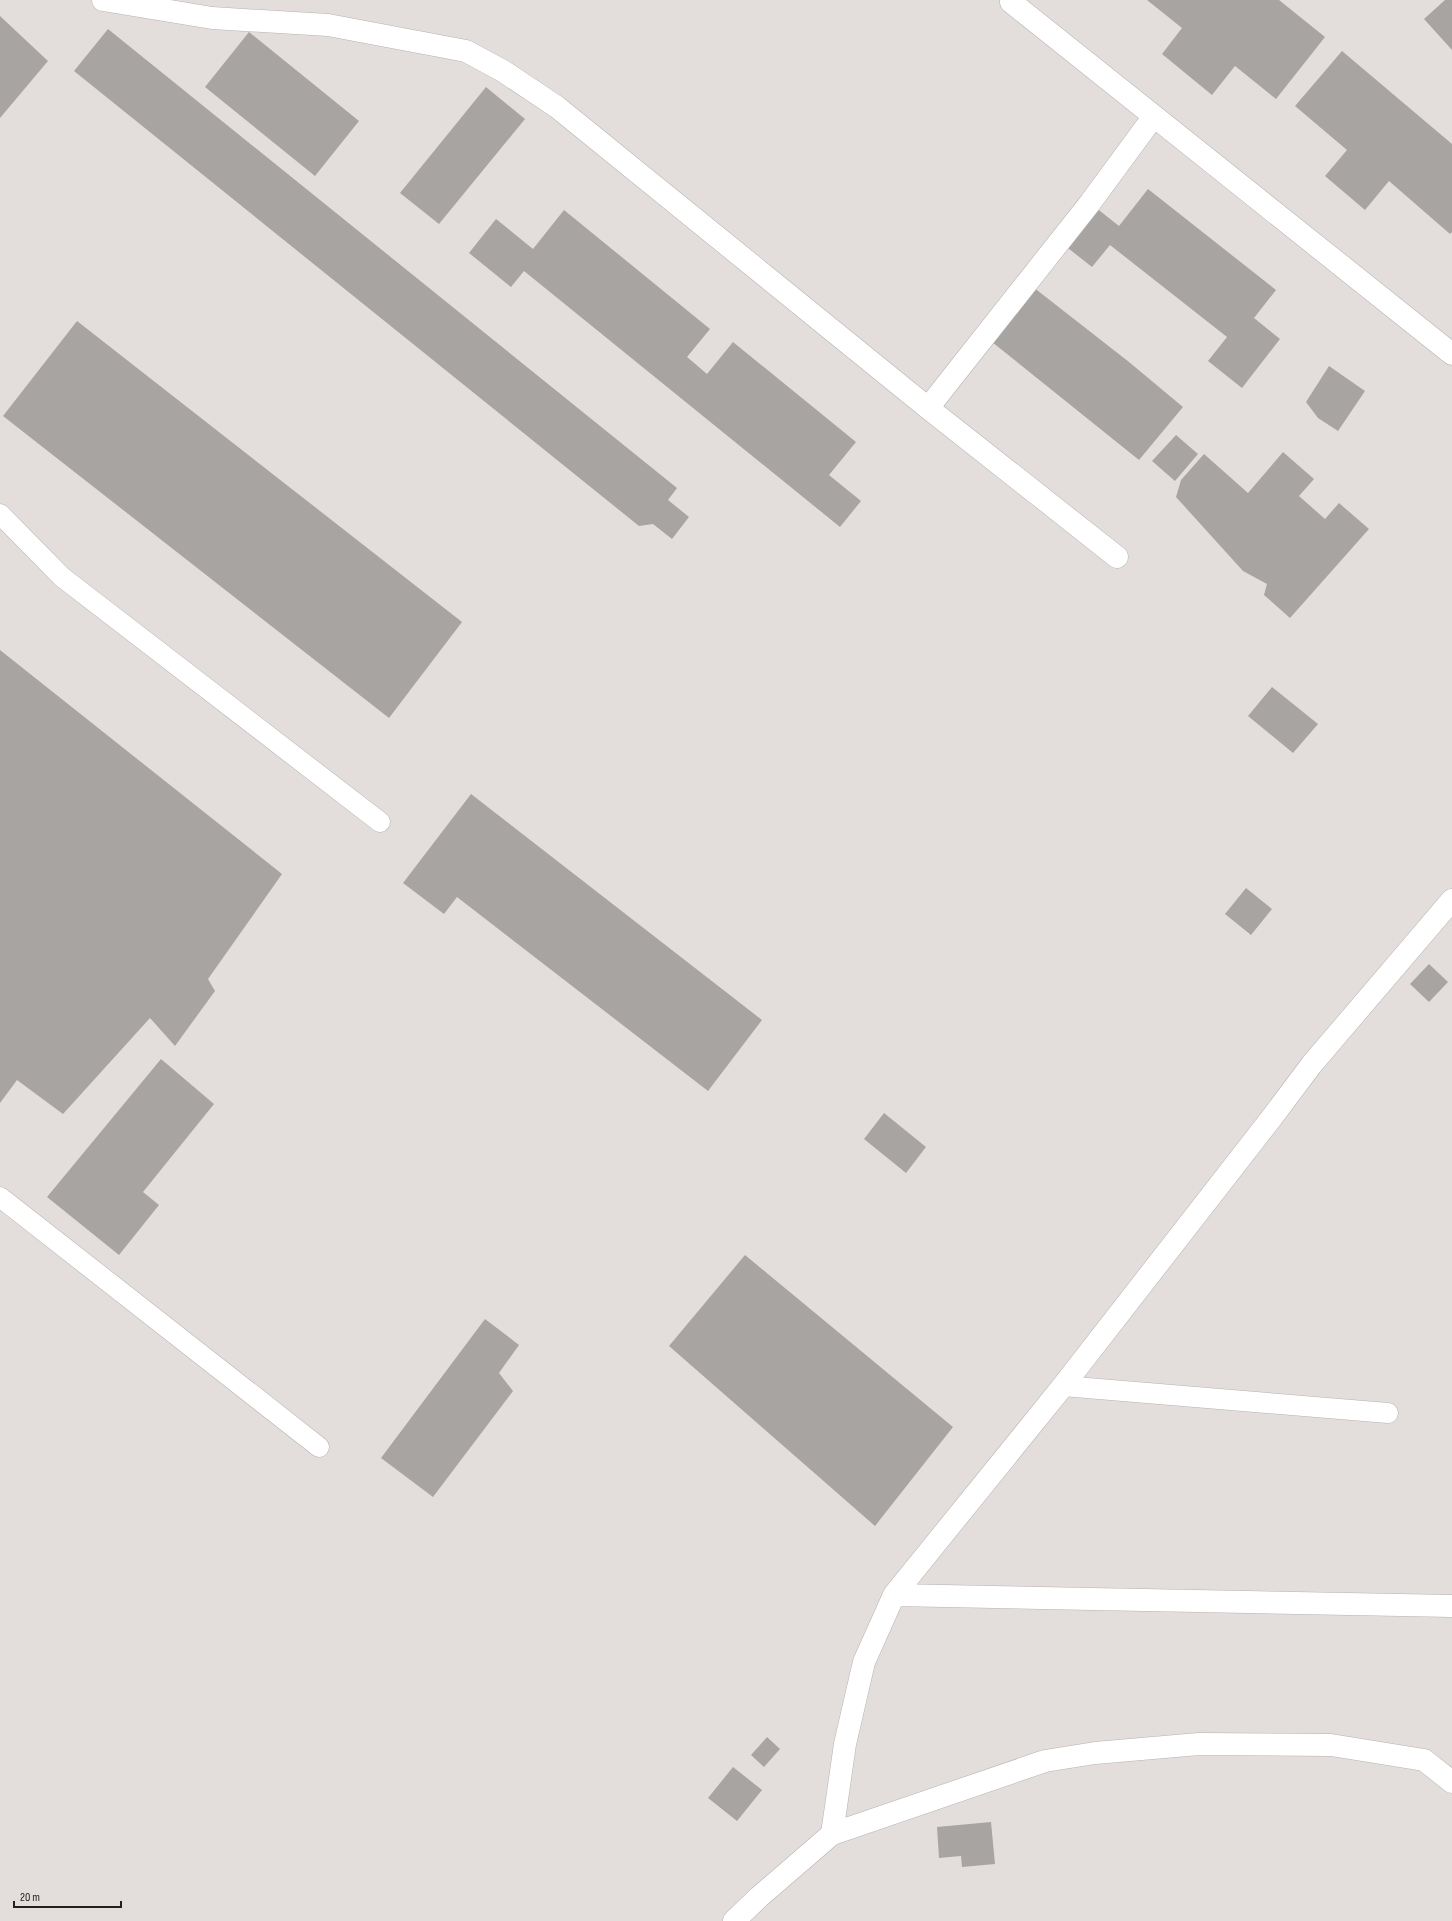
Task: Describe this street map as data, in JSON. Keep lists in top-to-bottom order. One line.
{"scale_bar":"20 m"}
